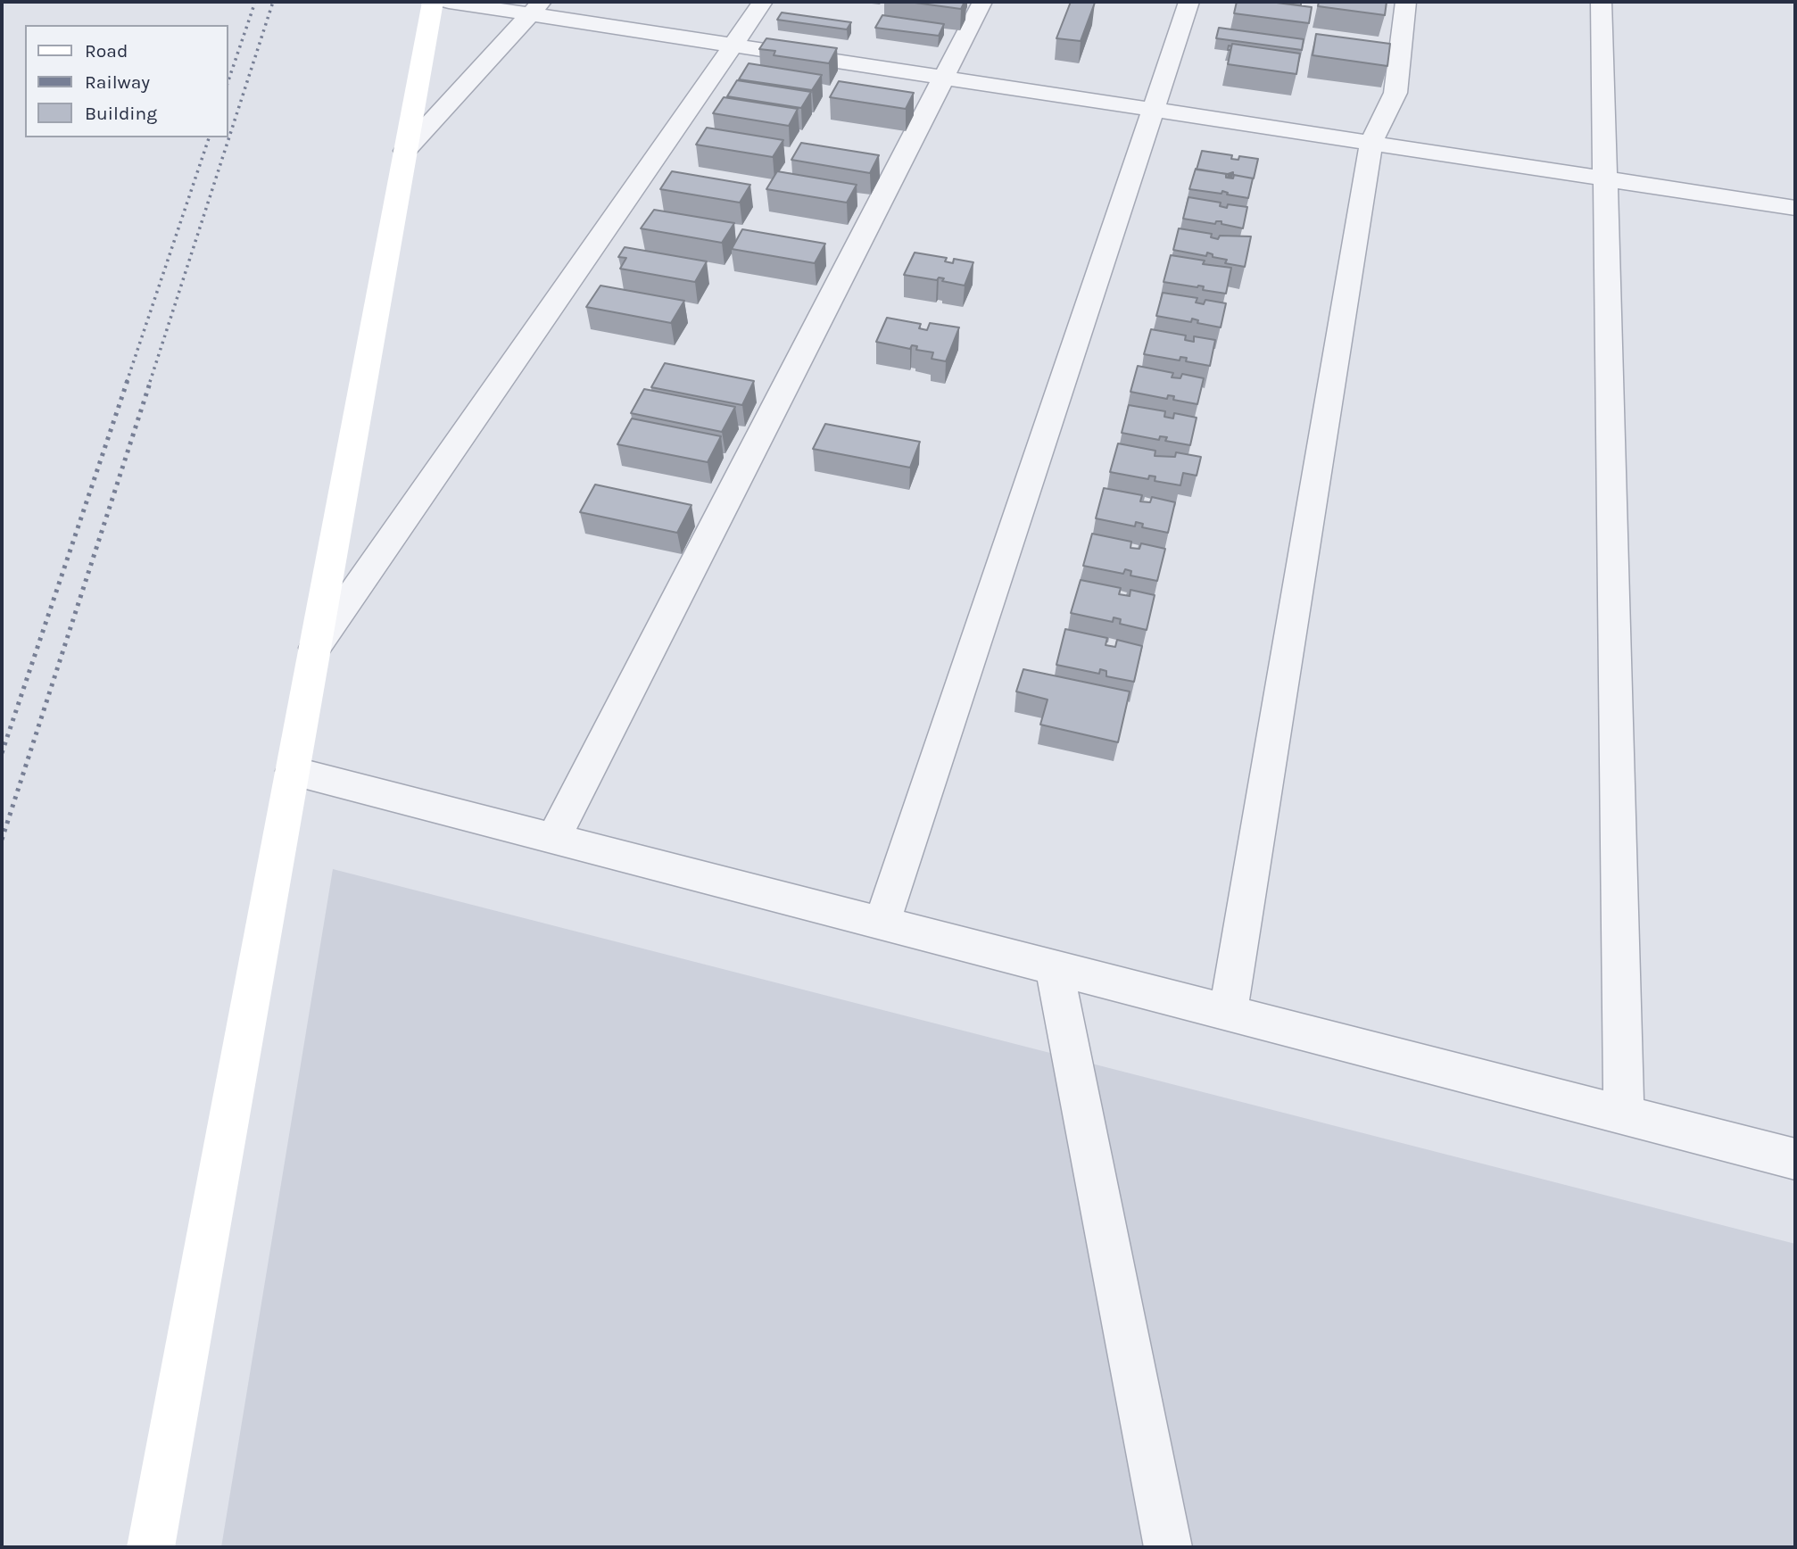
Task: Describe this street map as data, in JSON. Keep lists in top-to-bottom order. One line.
{"legend":["Road","Railway","Building"]}
